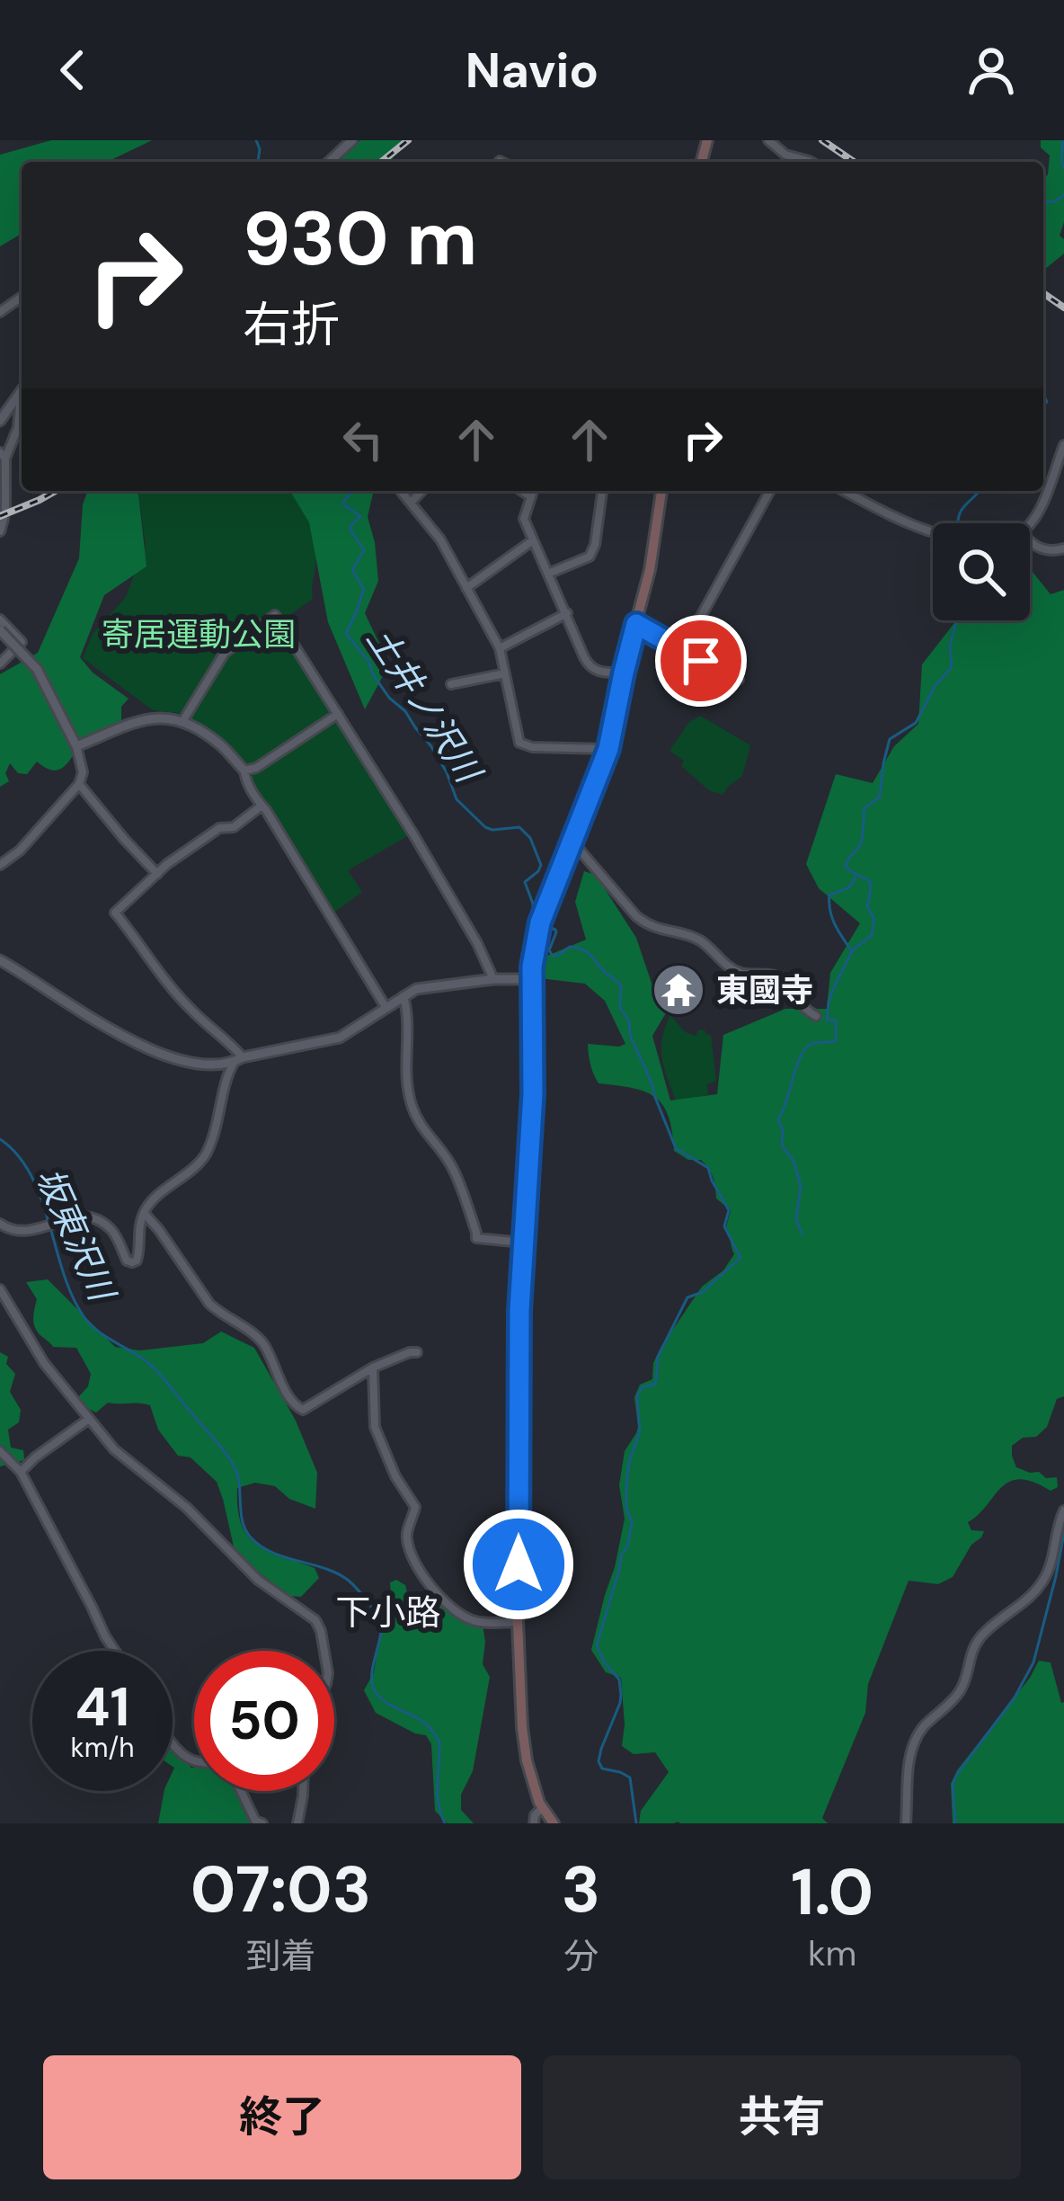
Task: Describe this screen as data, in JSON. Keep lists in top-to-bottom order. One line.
{"districts":["下小路"],"water":["土井ノ沢川","坂東沢川"],"parks":["寄居運動公園"],"places":{"temple":["東國寺"]},"page":{"header":"Navio","turn":["930 m","右折"],"speed":"41 km/h","limit":"50","eta":["07:03","到着","3","分","1.0","km"],"buttons":["終了","共有"]}}
